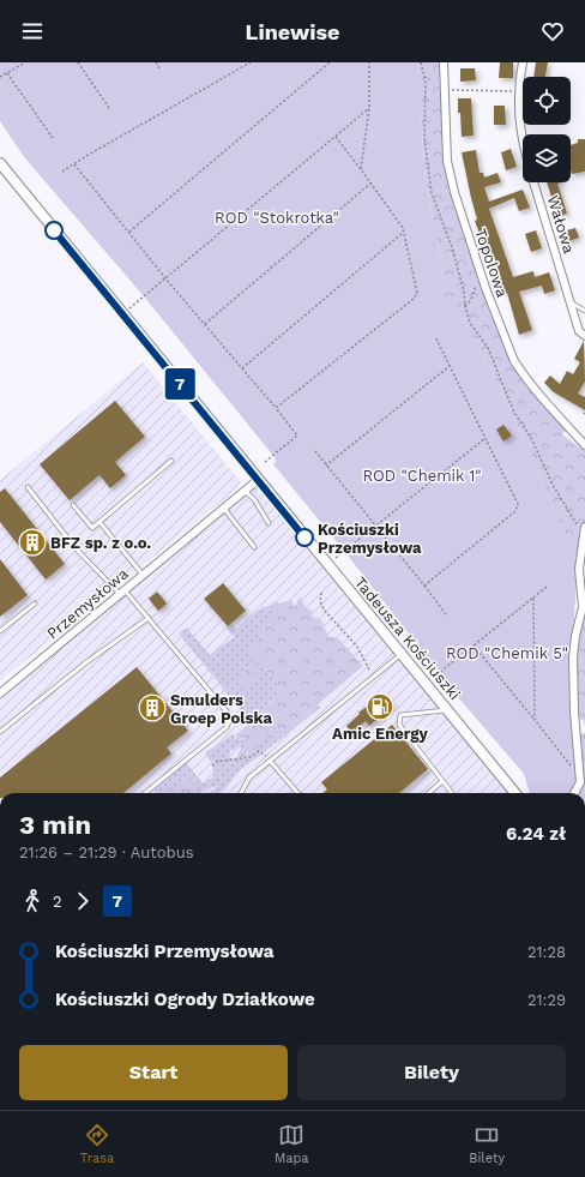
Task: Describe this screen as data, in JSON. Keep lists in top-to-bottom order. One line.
{"streets":{"main road":["Tadeusza Kościuszki"],"street":["Wałowa","Topolowa","Przemysłowa"]},"crossings":[["Przemysłowa","Tadeusza Kościuszki"]],"parks":["ROD \"Stokrotka\"","ROD \"Chemik 1\"","ROD \"Chemik 5\""],"places":{"other":["Kościuszki Przemysłowa"],"building":["BFZ sp. z o.o.","Smulders Groep Polska"],"fuel station":["Amic Energy"]},"lines":["bus line 7"],"page":{"header":"Linewise","on_map":"7","heading":["3 min","21:26 – 21:29 · Autobus","6.24 zł"],"legs":["2","7"],"list":[{"name":"Kościuszki Przemysłowa","value":"21:28"},{"name":"Kościuszki Ogrody Działkowe","value":"21:29"}],"buttons":["Start","Bilety"],"tabs":["Trasa","Mapa","Bilety"]}}
